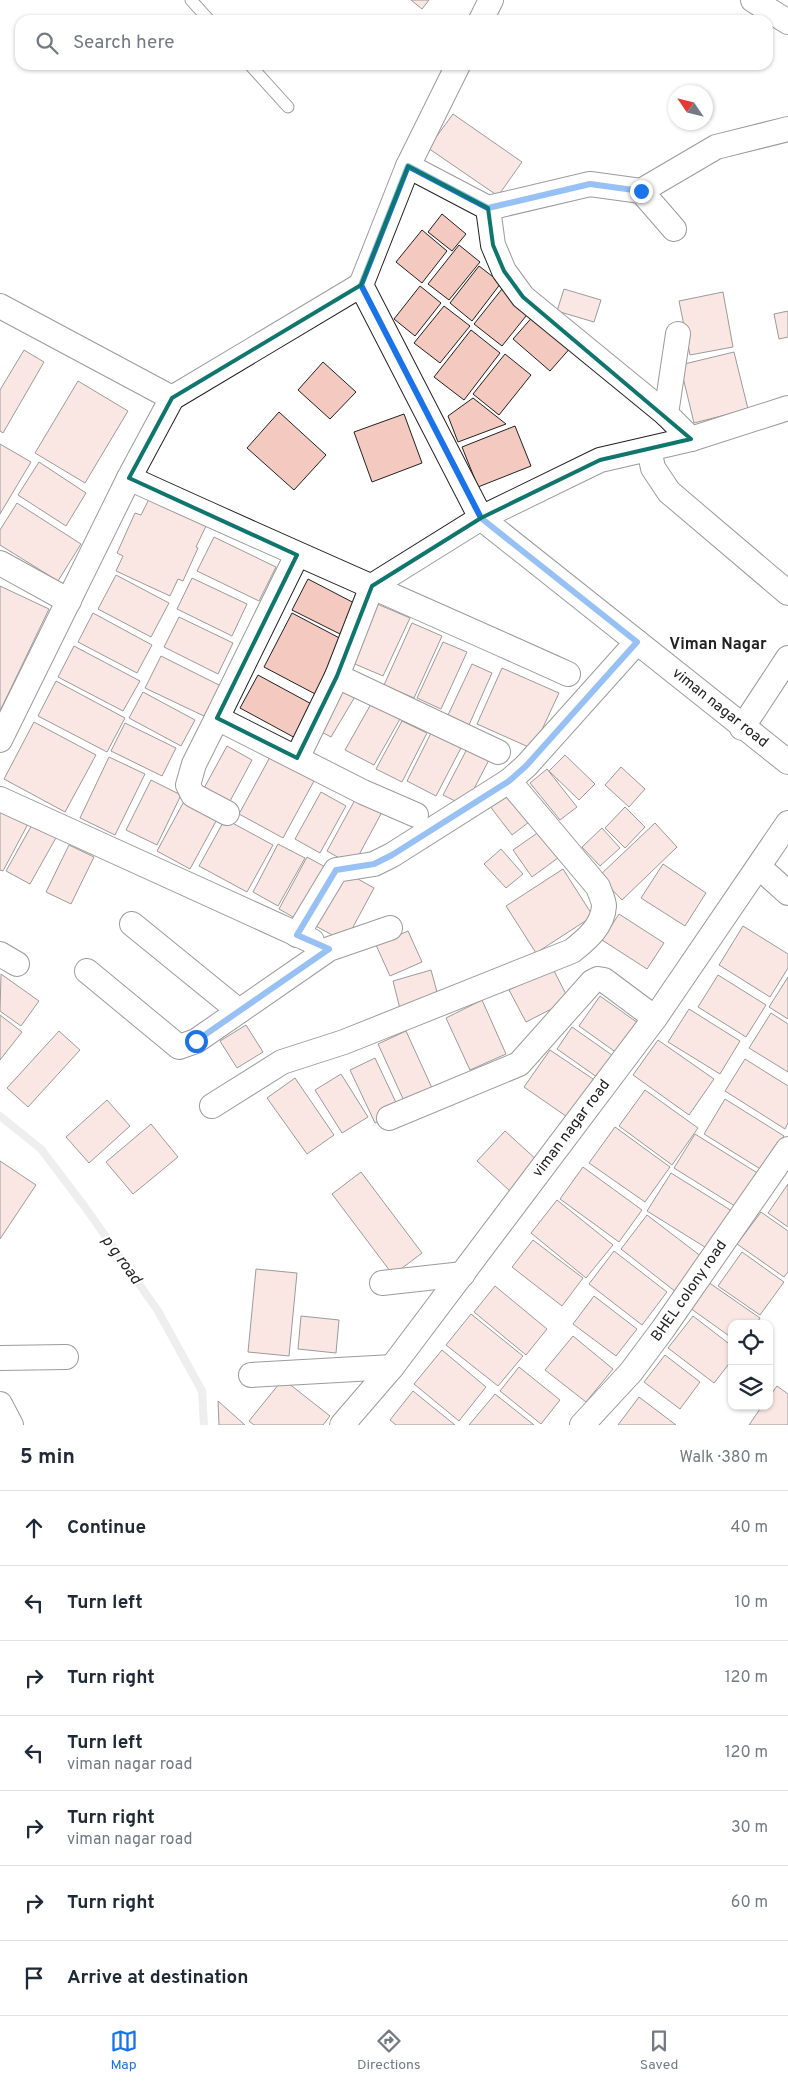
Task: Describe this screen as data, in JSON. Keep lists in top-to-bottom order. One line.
{"streets":{"street":["viman nagar road","BHEL colony road"]},"districts":["Viman Nagar"],"water":["p g road"],"north":"top left","page":{"search":"Search here","heading":["5 min","Walk · 380 m"],"list":[["Continue","40 m"],["Turn left","10 m"],["Turn right","120 m"],["Turn left","viman nagar road","120 m"],["Turn right","viman nagar road","30 m"],["Turn right","60 m"],"Arrive at destination"],"nav":["Map","Directions","Saved"]}}
